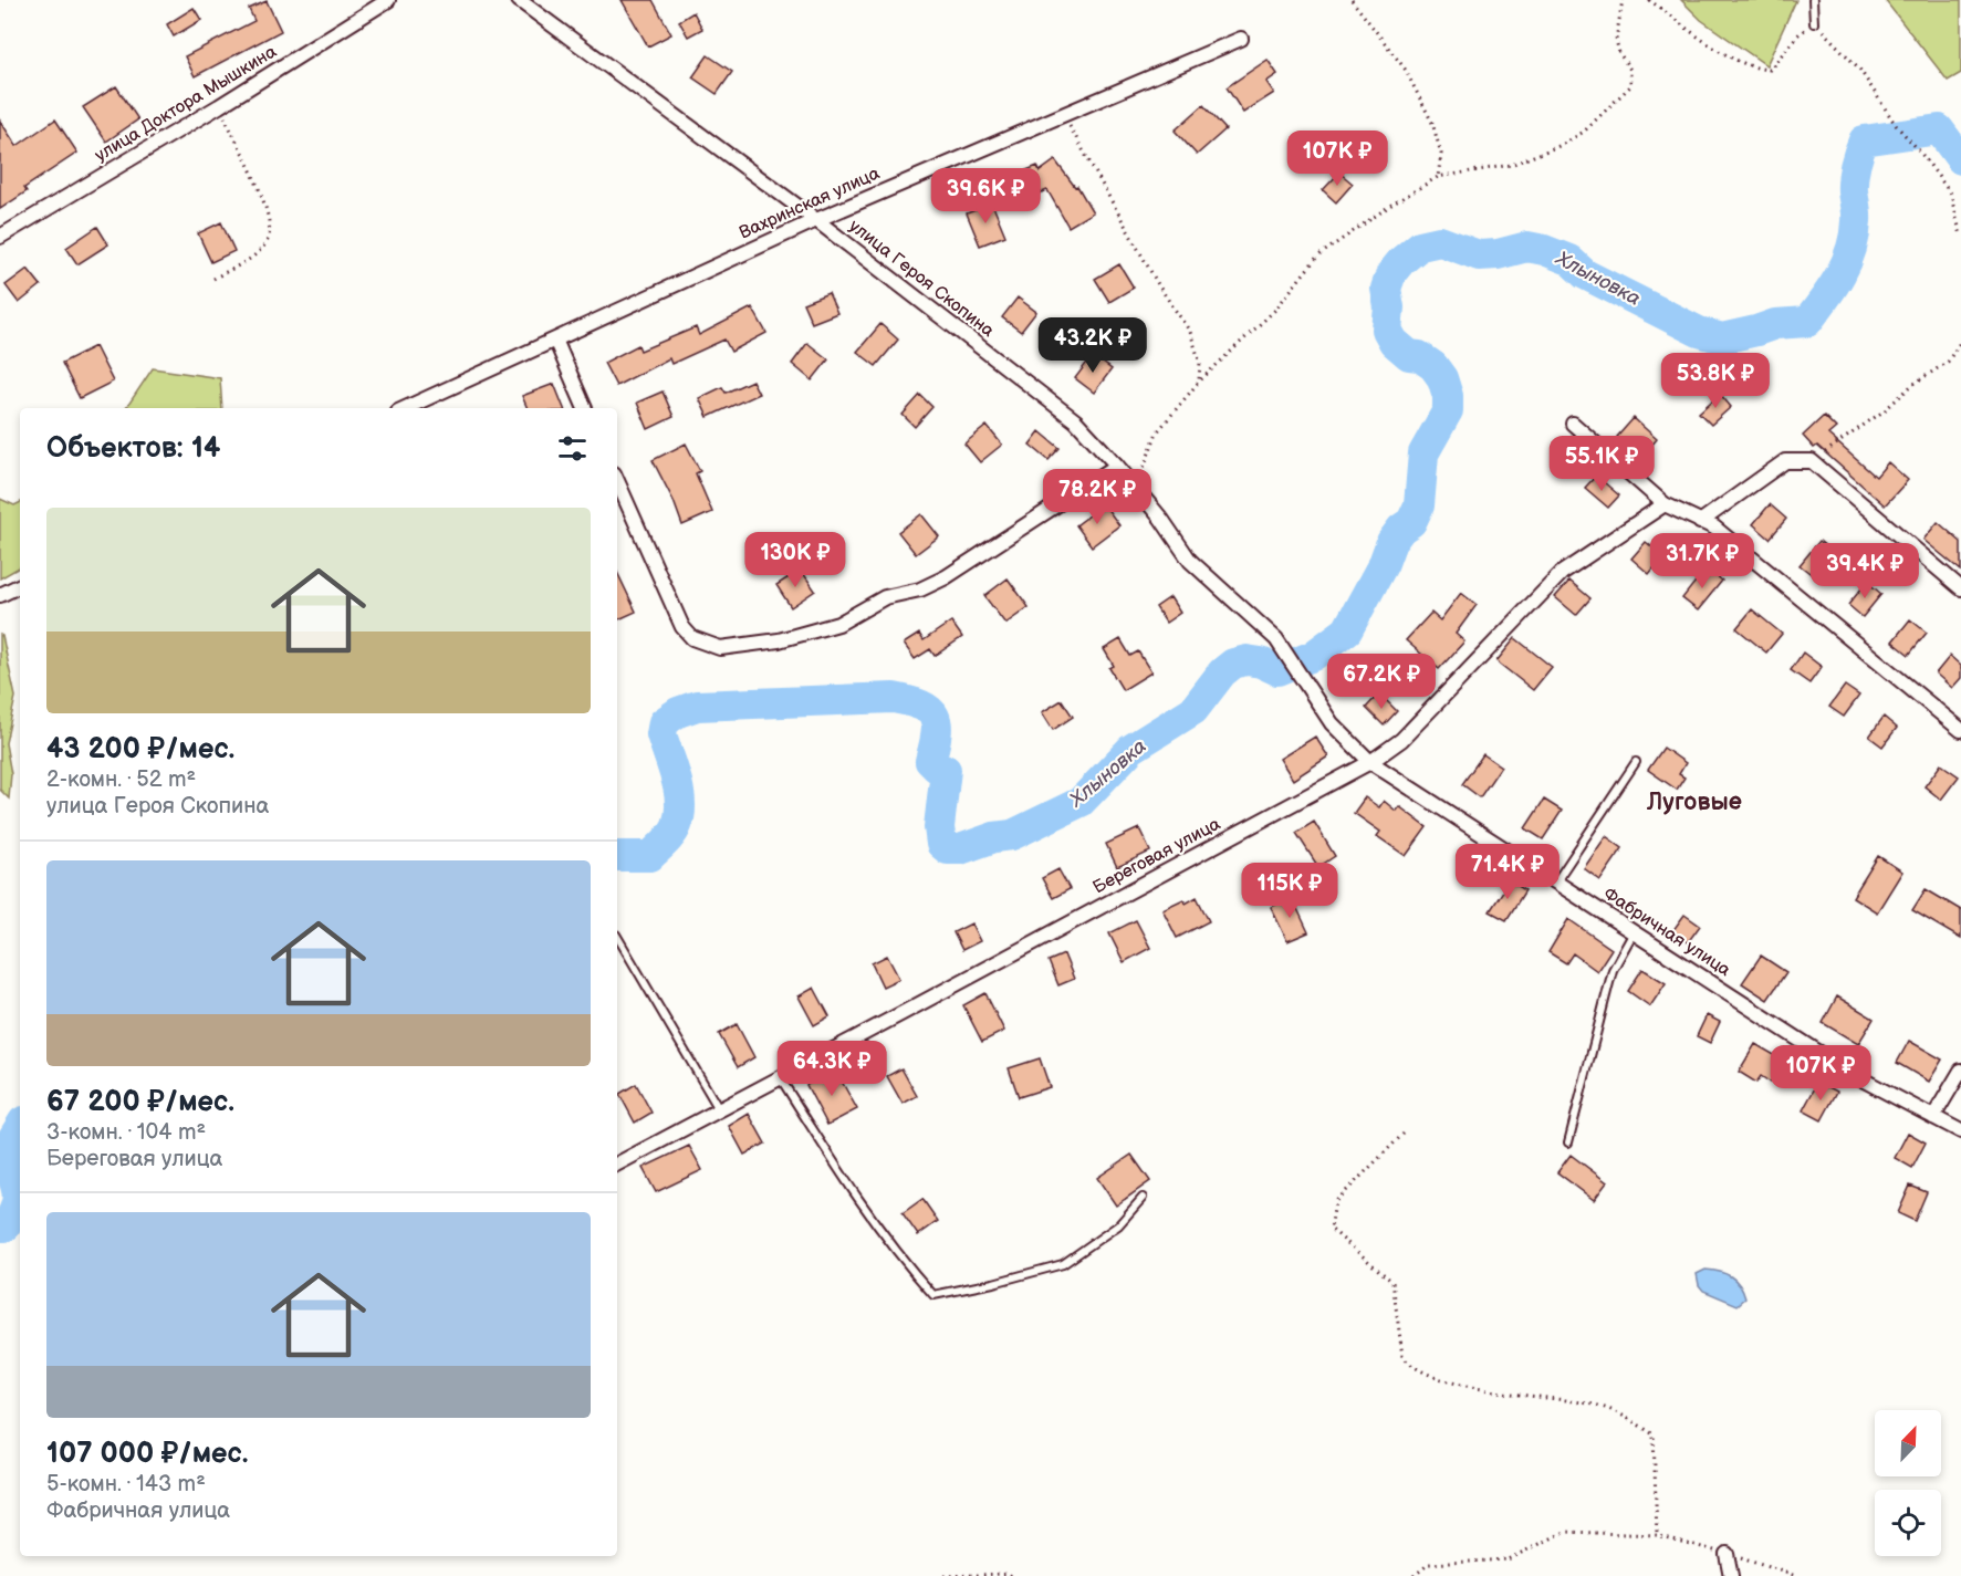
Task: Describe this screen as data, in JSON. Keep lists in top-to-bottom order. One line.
{"streets":{"street":["улица Доктора Мышкина","Вахринская улица","улица Героя Скопина","Береговая улица","Фабричная улица"]},"crossings":[["Вахринская улица","улица Героя Скопина"],["улица Героя Скопина","Фабричная улица"],["Береговая улица","Фабричная улица"]],"districts":["Луговые"],"water":["Хлыновка"],"north":"top right","page":{"price":["107K ₽","39.6K ₽","43.2K ₽","53.8K ₽","55.1K ₽","78.2K ₽","130K ₽","31.7K ₽","39.4K ₽","67.2K ₽","71.4K ₽","115K ₽","64.3K ₽","107K ₽"],"heading":"Объектов: 14","list":[{"name":"43 200 ₽/мес.","note":"2-комн. · 52 m² · улица Героя Скопина"},{"name":"67 200 ₽/мес.","note":"3-комн. · 104 m² · Береговая улица"},{"name":"107 000 ₽/мес.","note":"5-комн. · 143 m² · Фабричная улица"}]}}
